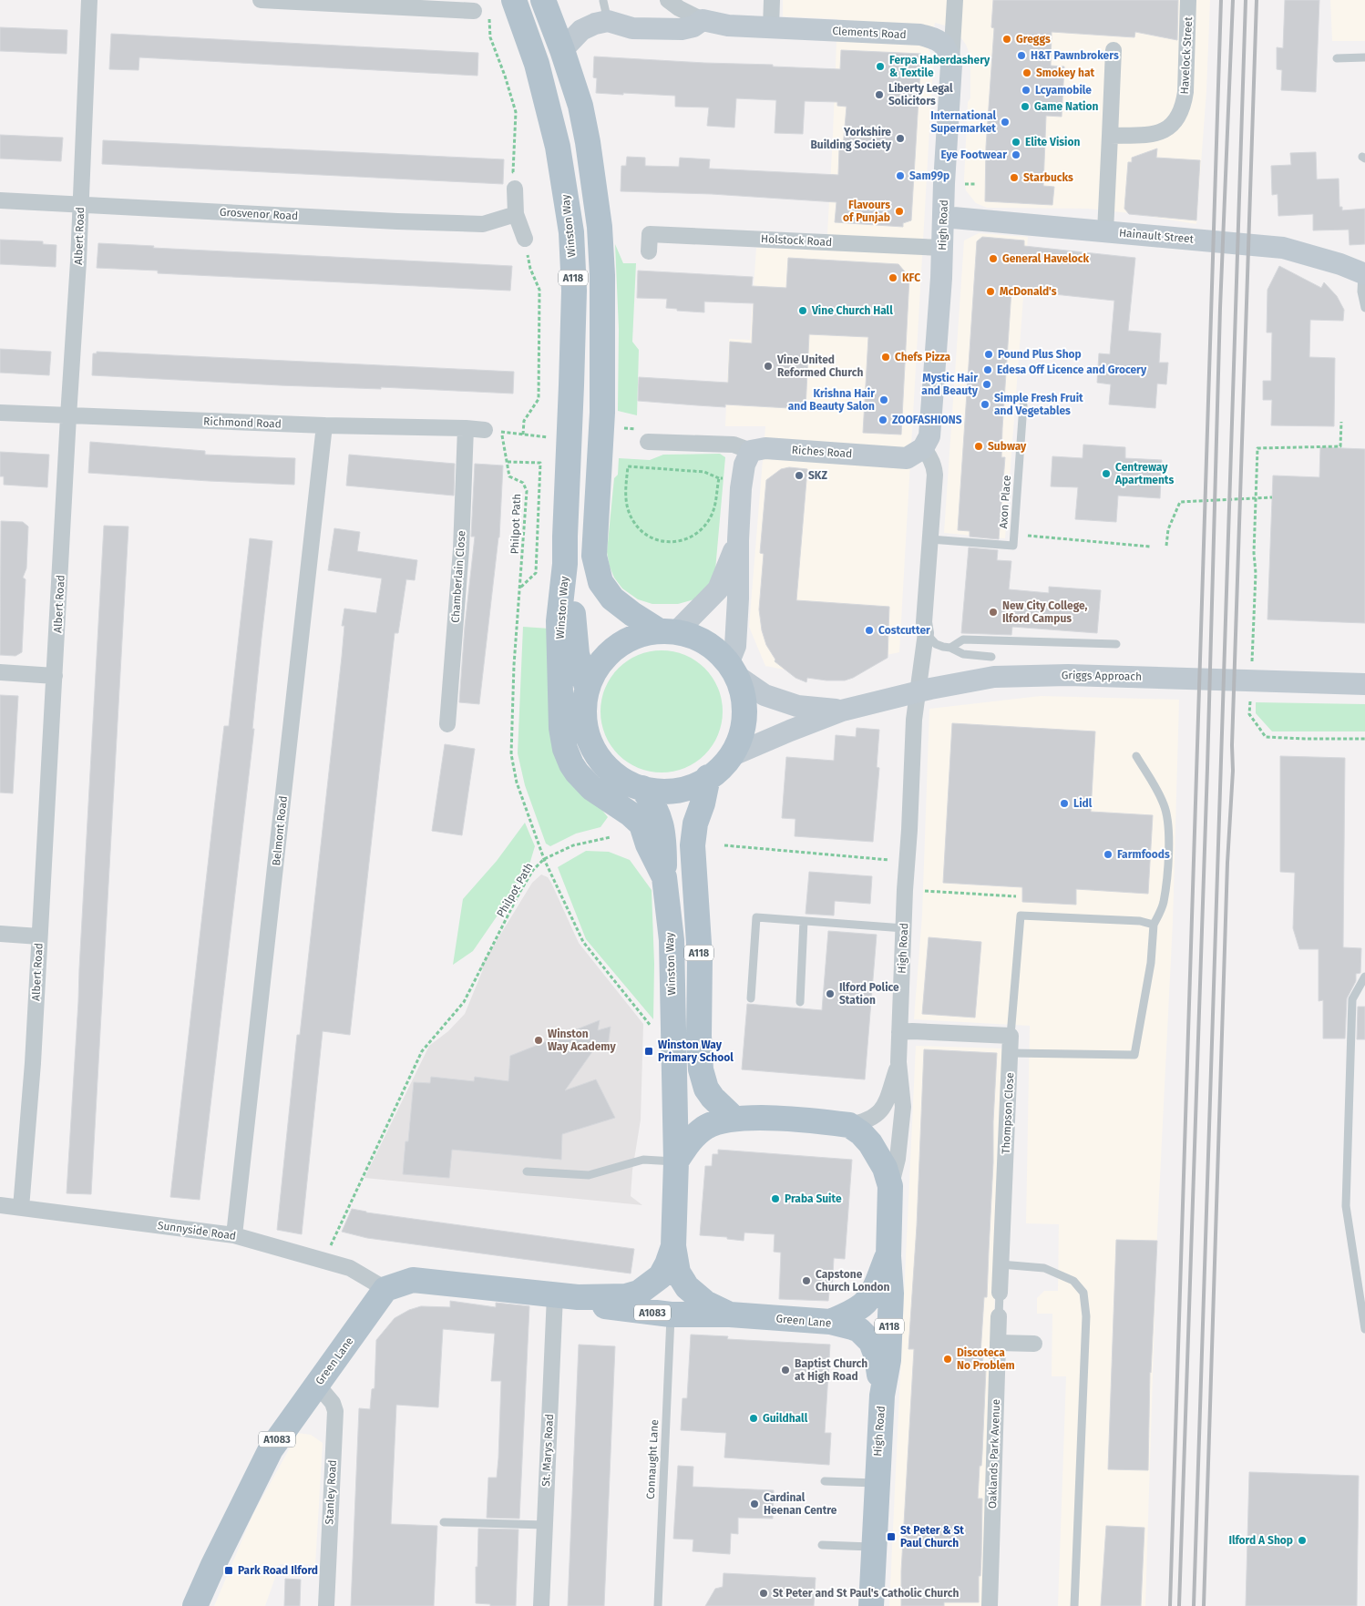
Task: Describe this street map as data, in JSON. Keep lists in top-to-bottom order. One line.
{"streets":{"main road":["High Road","Winston Way","A118","A1083","Green Lane"],"street":["Clements Road","Havelock Street","Grosvenor Road","Albert Road","Hainault Street","Holstock Road","Richmond Road","Riches Road","Chamberlain Close","Griggs Approach","Belmont Road","Thompson Close","Sunnyside Road","St. Marys Road","Oaklands Park Avenue","Stanley Road"],"lane":["Axon Place","Connaught Lane"],"path":["Philpot Path"]},"crossings":[["Clements Road","High Road"],["Grosvenor Road","Albert Road"],["High Road","Hainault Street"],["High Road","Holstock Road"],["High Road","A118"],["High Road","Riches Road"],["High Road","Green Lane"],["Winston Way","A118"],["Winston Way","Green Lane"],["Albert Road","Richmond Road"],["Albert Road","Sunnyside Road"],["A118","Griggs Approach"],["Richmond Road","Chamberlain Close"],["Richmond Road","Belmont Road"],["Belmont Road","Sunnyside Road"],["Thompson Close","Oaklands Park Avenue"],["Sunnyside Road","Green Lane"],["Green Lane","St. Marys Road"],["Green Lane","Connaught Lane"],["Green Lane","Stanley Road"]],"places":{"other":["Greggs","H&T Pawnbrokers","Ferpa Haberdashery & Textile","Smokey hat","Lcyamobile","Liberty Legal Solicitors","Game Nation","International Supermarket","Yorkshire Building Society","Elite Vision","Eye Footwear","Sam99p","Starbucks","Flavours of Punjab","General Havelock","KFC","McDonald's","Vine Church Hall","Pound Plus Shop","Chefs Pizza","Vine United Reformed Church","Edesa Off Licence and Grocery","Mystic Hair and Beauty","Krishna Hair and Beauty Salon","Simple Fresh Fruit and Vegetables","ZOOFASHIONS","Subway","Centreway Apartments","SKZ","New City College, Ilford Campus","Costcutter","Lidl","Farmfoods","Ilford Police Station","Winston Way Academy","Praba Suite","Capstone Church London","Discoteca No Problem","Baptist Church at High Road","Guildhall","Cardinal Heenan Centre","Ilford A Shop","St Peter and St Paul's Catholic Church"],"transit":["Winston Way Primary School","St Peter & St Paul Church","Park Road Ilford"]}}
